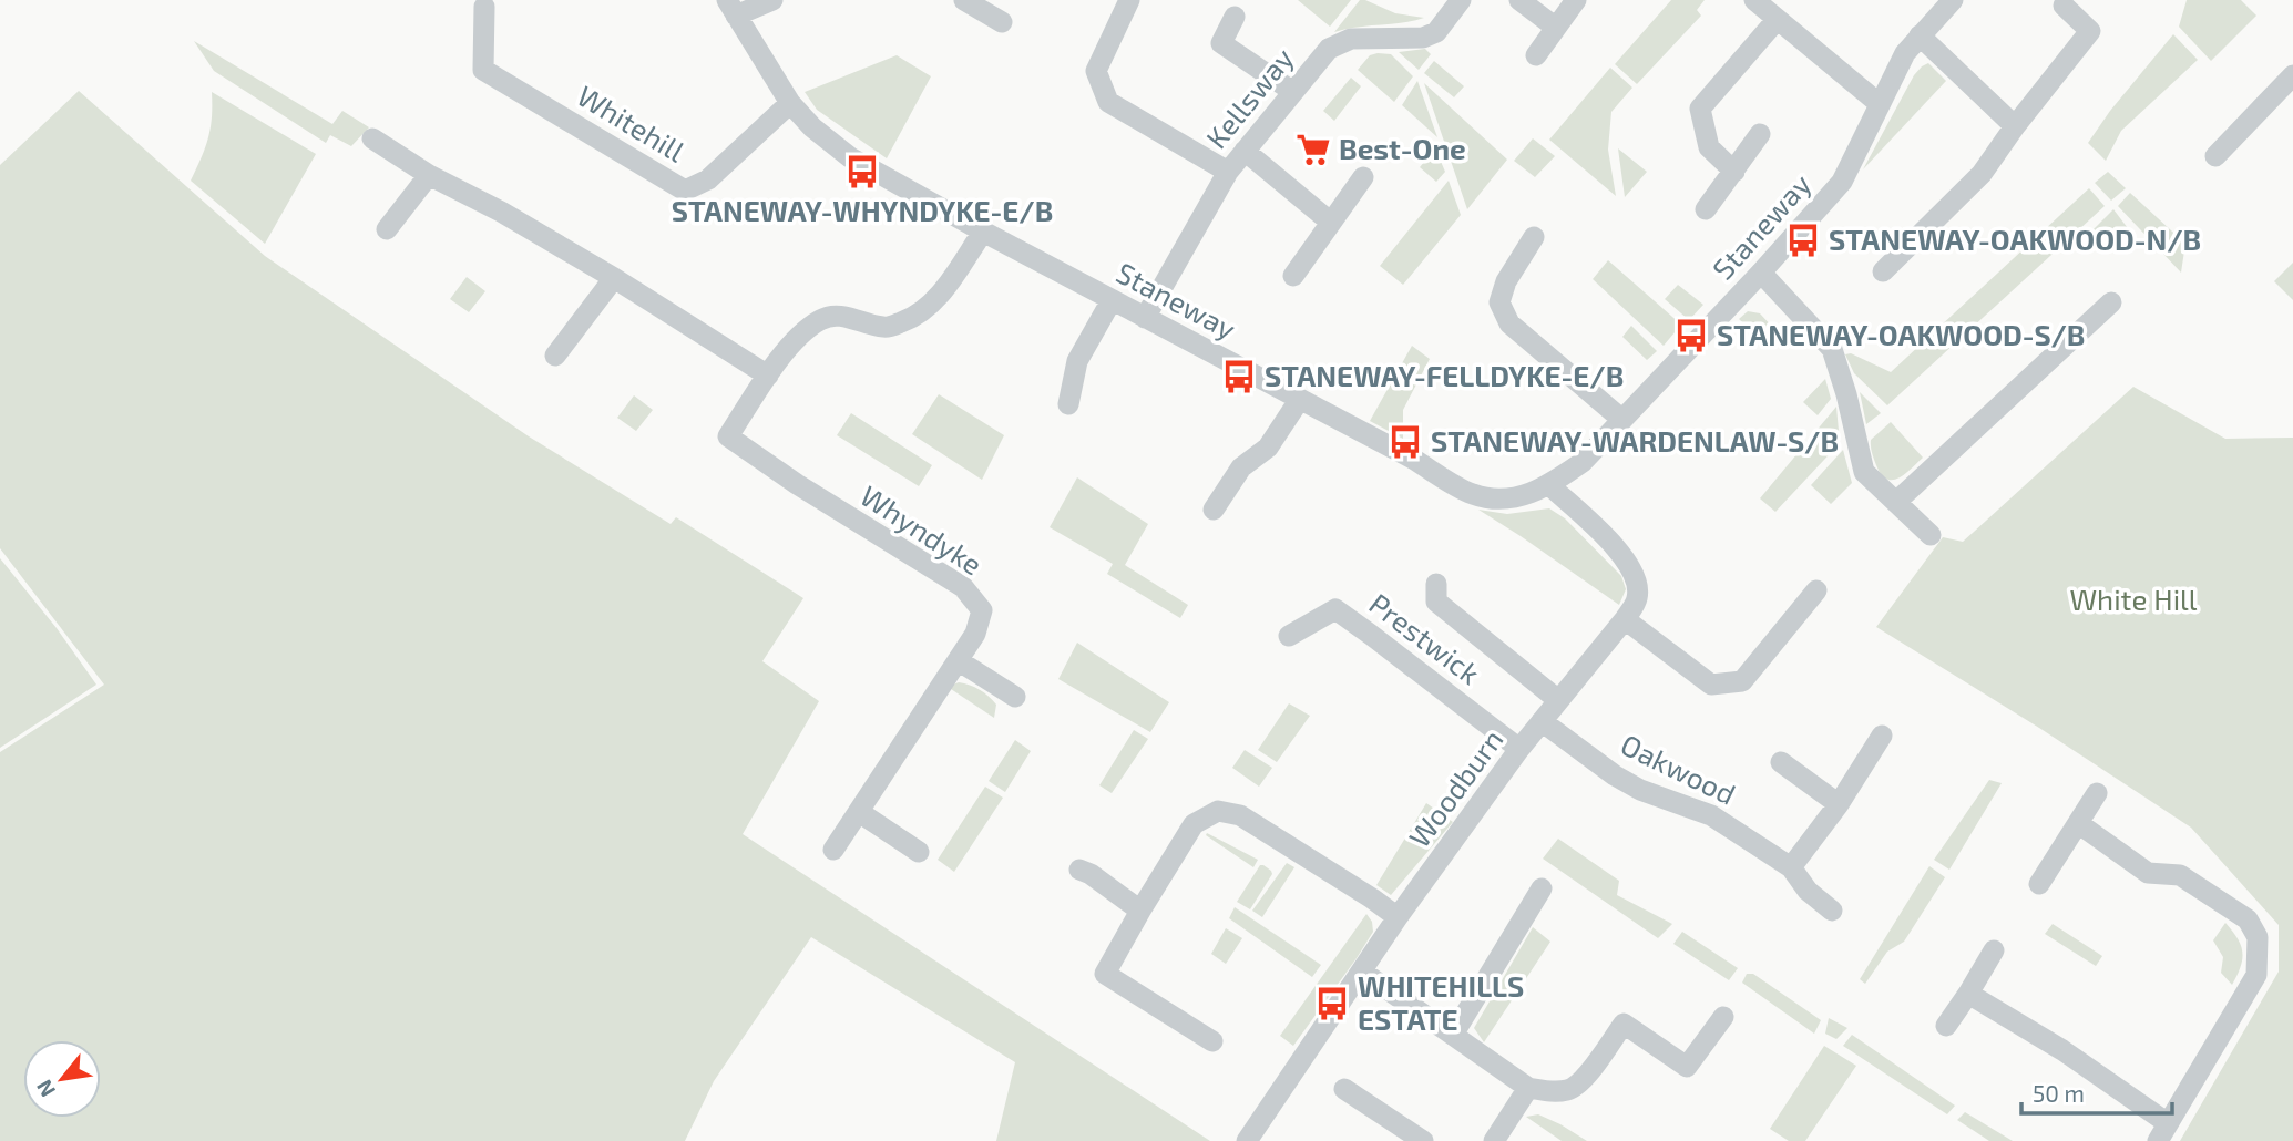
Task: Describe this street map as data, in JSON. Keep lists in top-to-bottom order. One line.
{"streets":{"street":["Kellsway","Whitehill","Staneway","Whyndyke","Prestwick","Oakwood","Woodburn"]},"crossings":[["Kellsway","Staneway"],["Whitehill","Staneway"],["Staneway","Whyndyke"],["Staneway","Woodburn"],["Prestwick","Woodburn"],["Oakwood","Woodburn"]],"parks":["White Hill"],"places":{"supermarket":["Best-One"],"bus stop":["STANEWAY-WHYNDYKE-E/B","STANEWAY-OAKWOOD-N/B","STANEWAY-OAKWOOD-S/B","STANEWAY-FELLDYKE-E/B","STANEWAY-WARDENLAW-S/B","WHITEHILLS ESTATE"]},"scale_bar":"50 m","north":"bottom left"}
